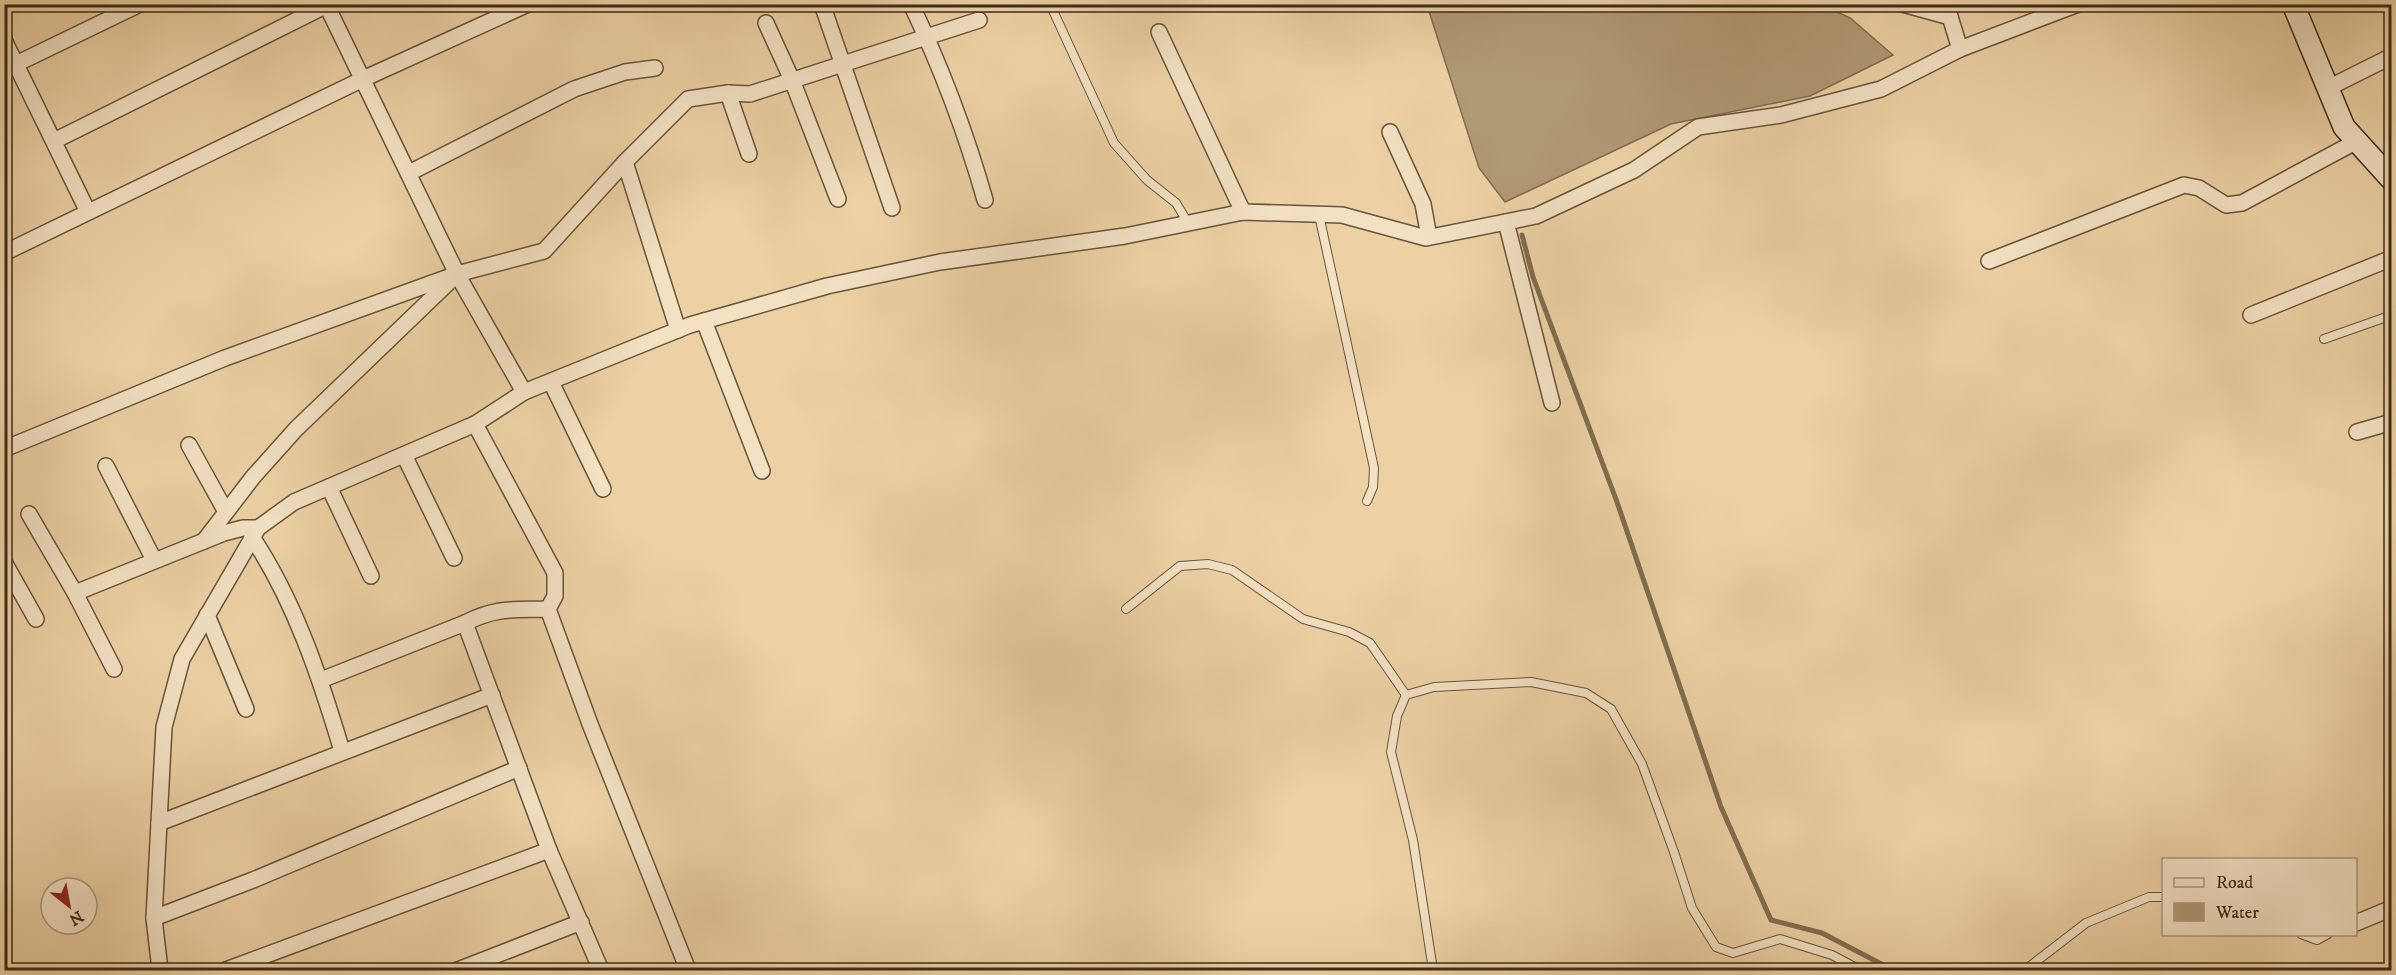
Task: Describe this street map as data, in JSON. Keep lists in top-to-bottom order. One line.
{"legend":["Road","Water"],"north":"bottom right"}
